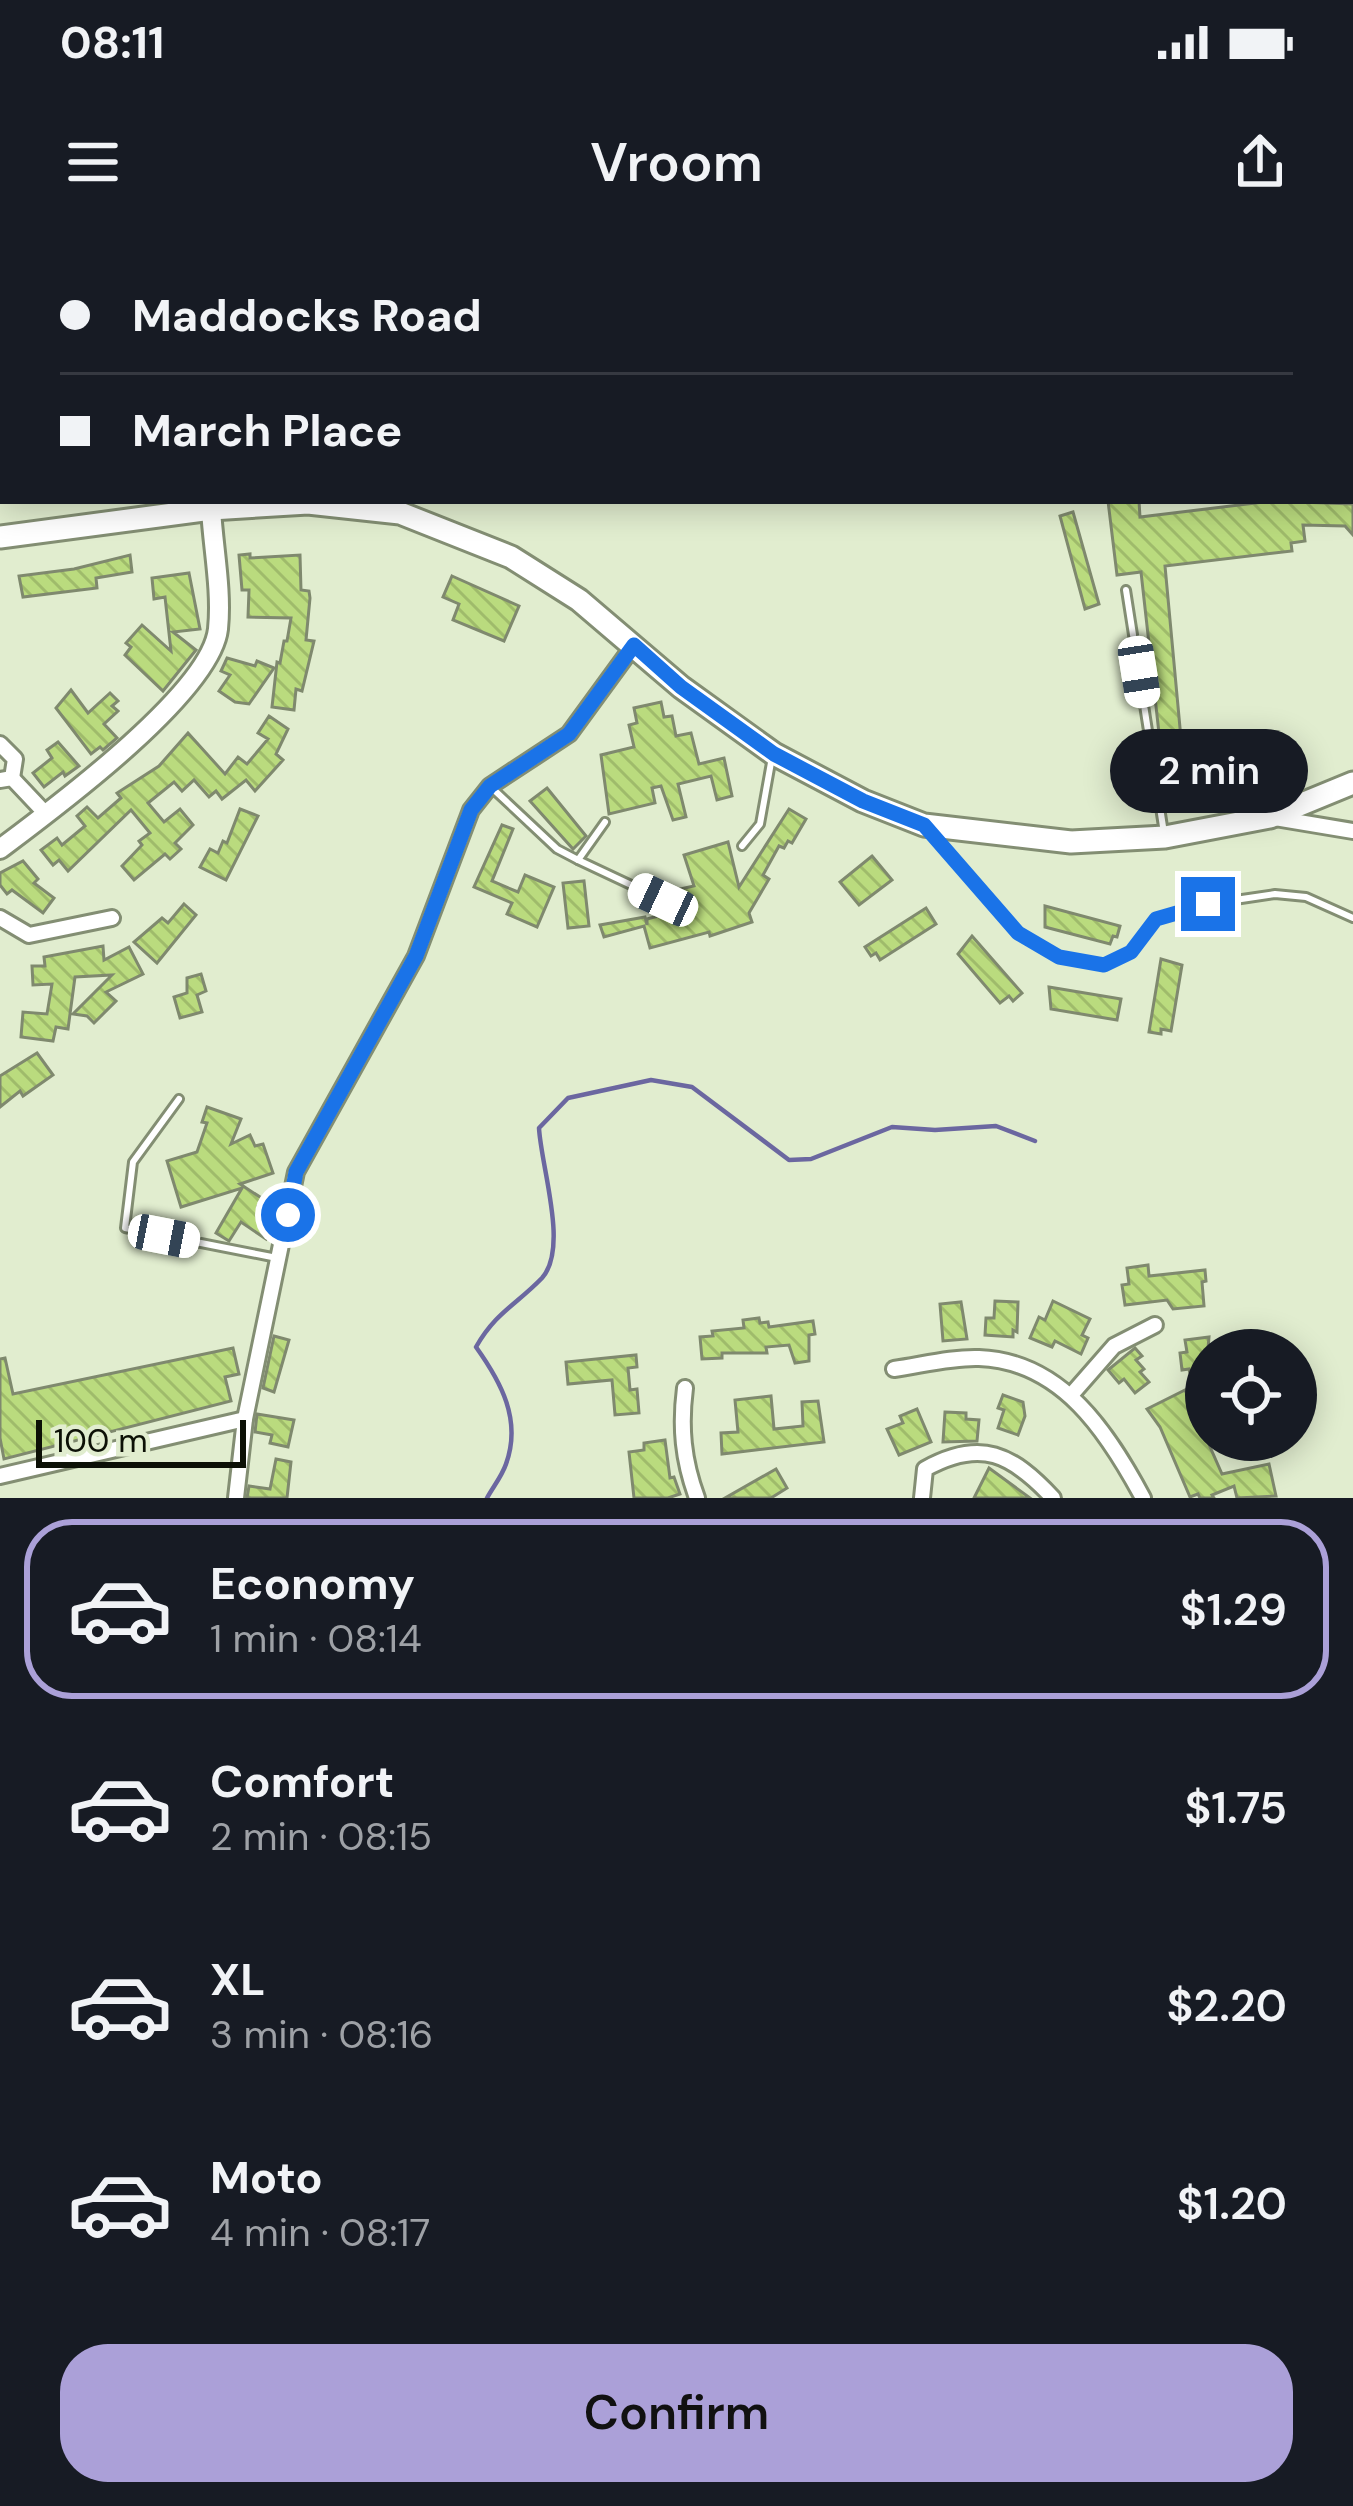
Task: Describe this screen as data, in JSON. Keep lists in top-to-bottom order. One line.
{"scale_bar":"100 m","page":{"status":"08:11","header":"Vroom","banner":["Maddocks Road","March Place"],"bubble":"2 min","scale":"100 m","list":[{"name":"Economy","note":"1 min · 08:14","value":"$1.29"},{"name":"Comfort","note":"2 min · 08:15","value":"$1.75"},{"name":"XL","note":"3 min · 08:16","value":"$2.20"},{"name":"Moto","note":"4 min · 08:17","value":"$1.20"}],"buttons":"Confirm"}}
